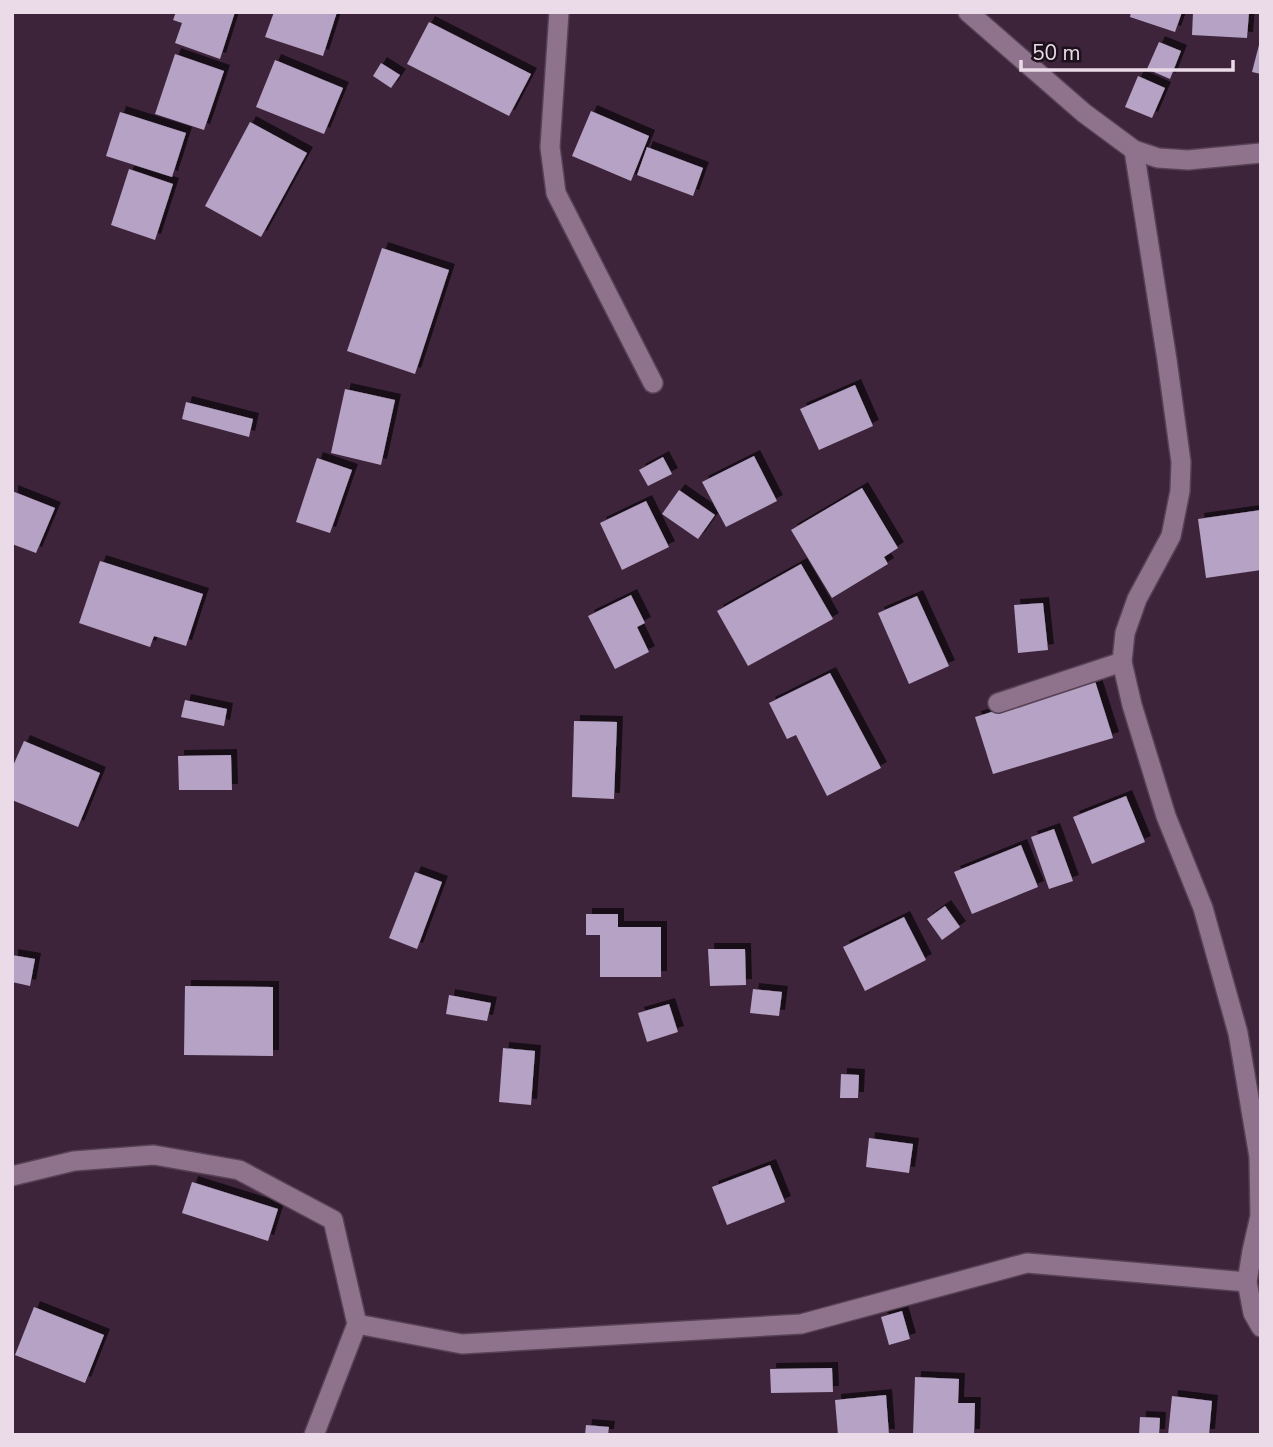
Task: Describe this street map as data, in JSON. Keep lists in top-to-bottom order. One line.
{"scale_bar":"50 m"}
